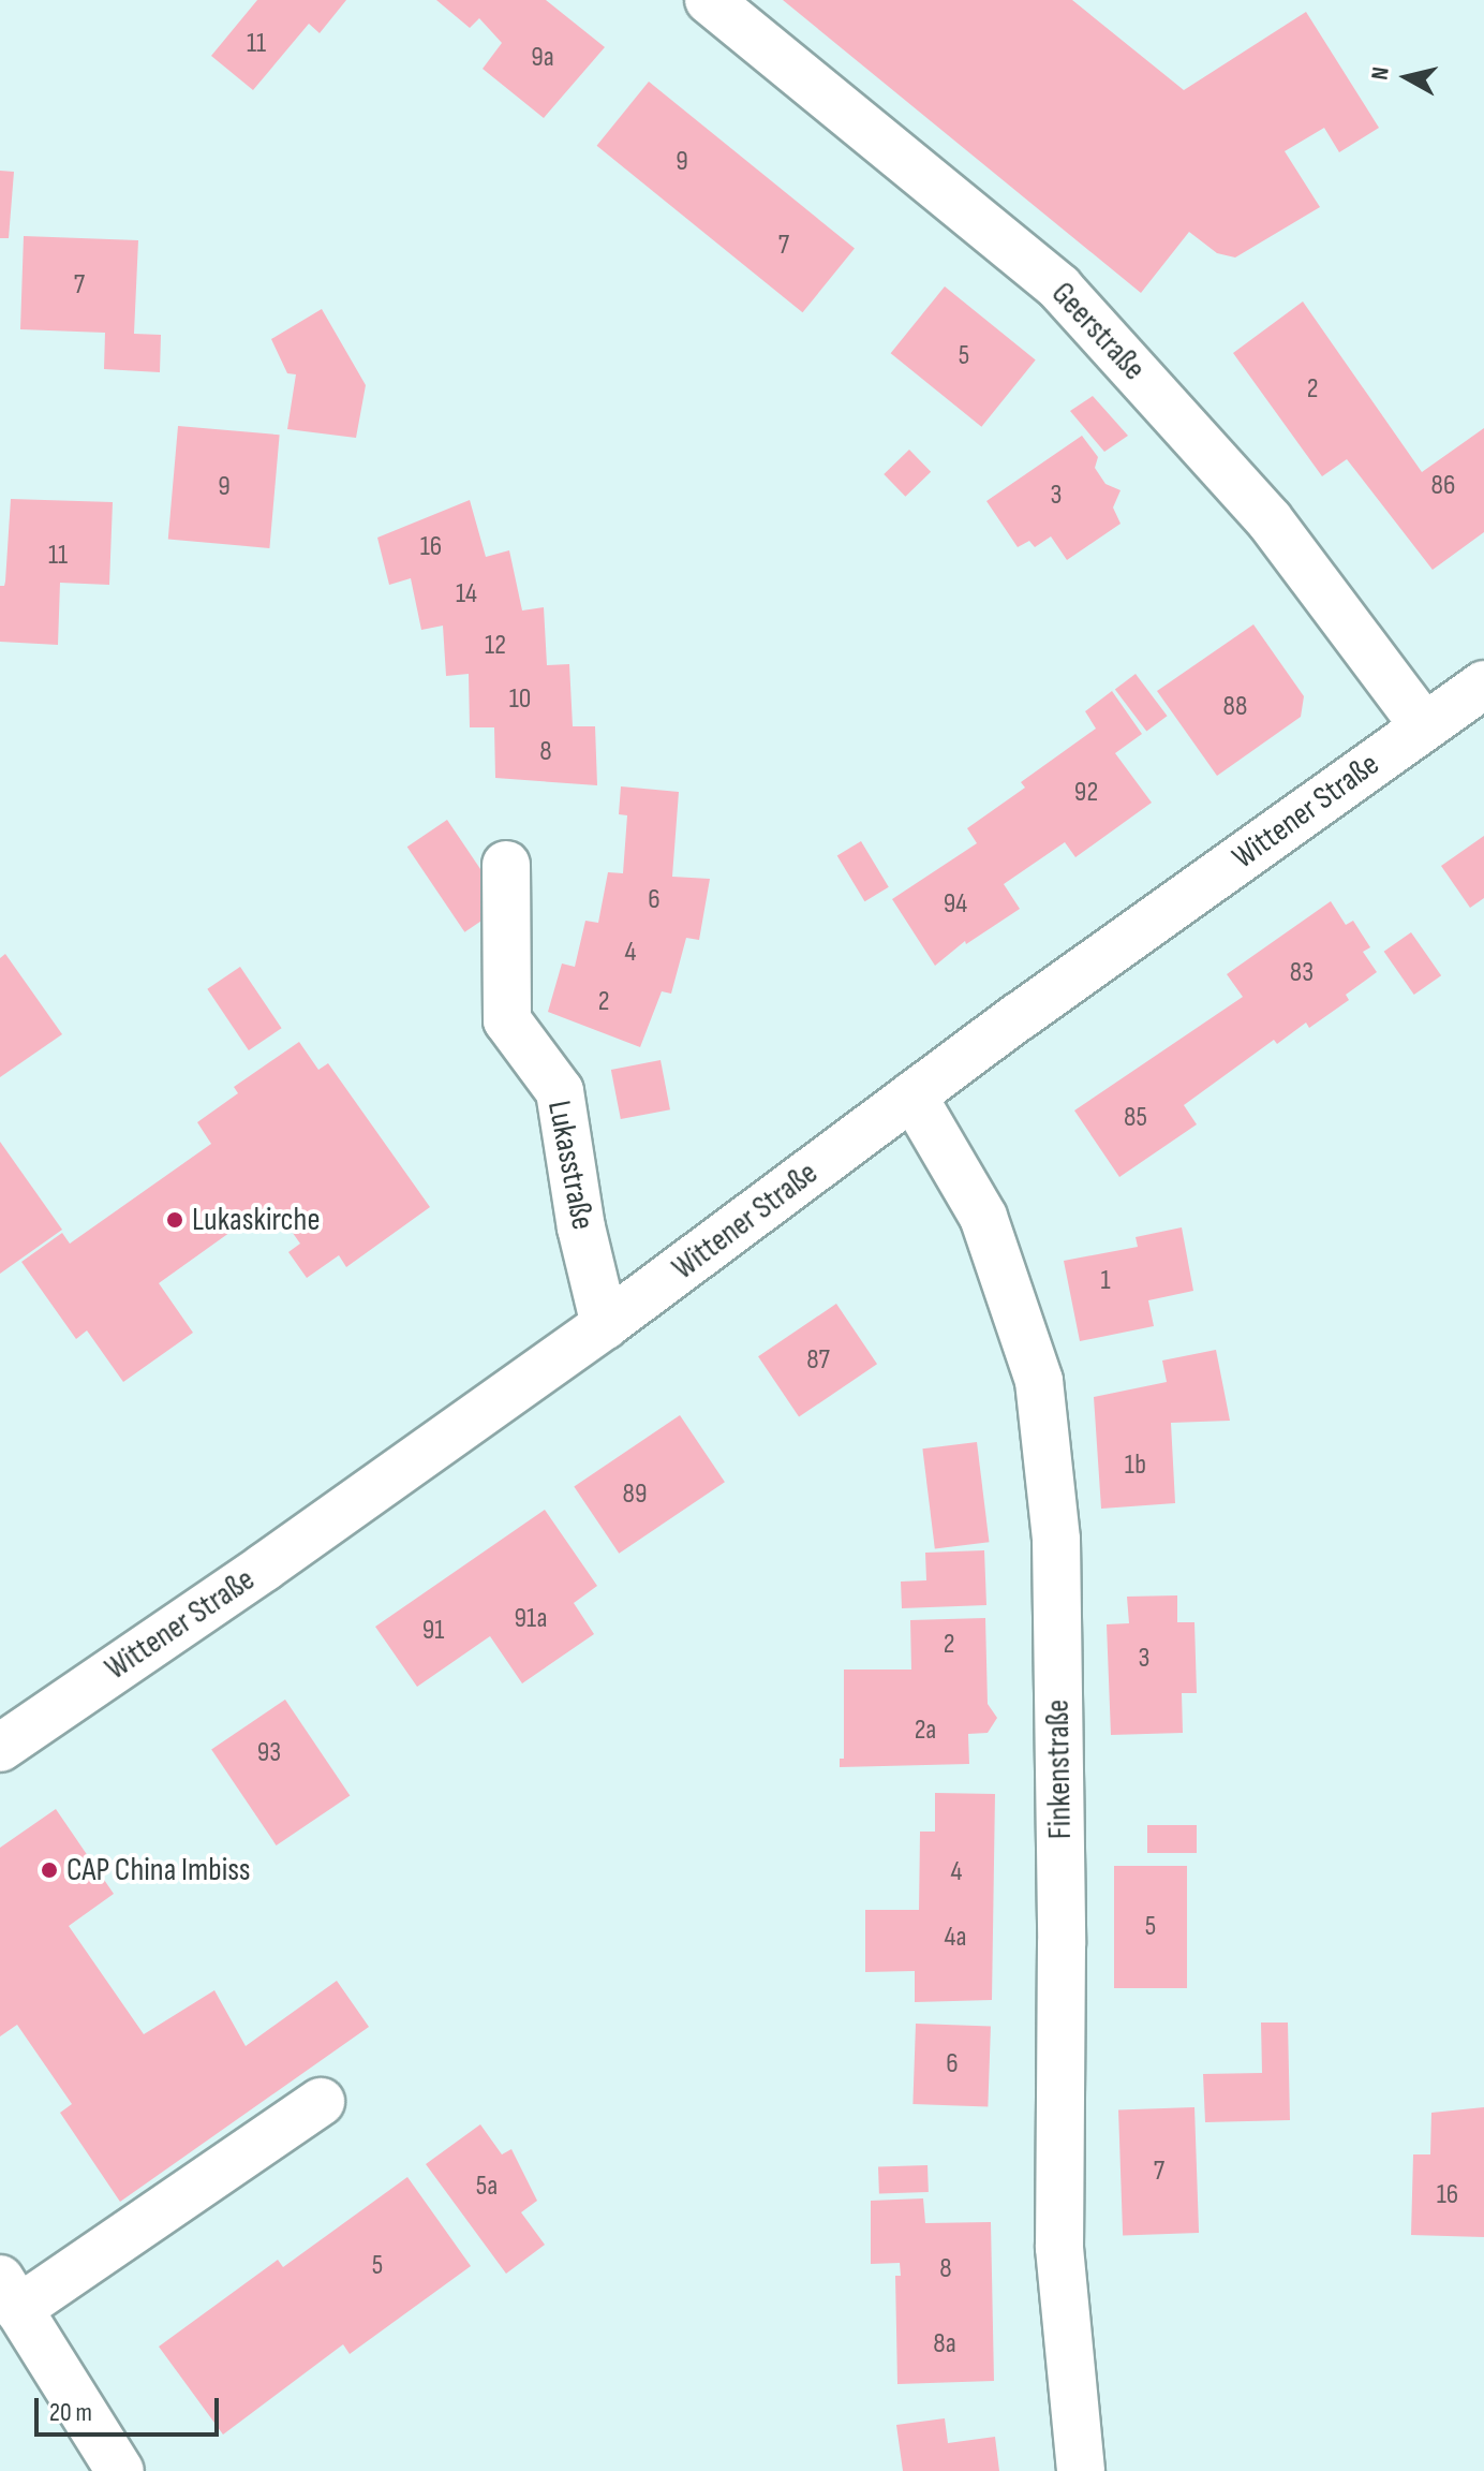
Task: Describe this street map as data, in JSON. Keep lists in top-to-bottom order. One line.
{"streets":{"street":["Geerstraße","Wittener Straße","Lukasstraße","Finkenstraße"]},"crossings":[["Geerstraße","Wittener Straße"],["Wittener Straße","Lukasstraße"],["Wittener Straße","Finkenstraße"]],"places":["Lukaskirche","CAP China Imbiss"],"house_numbers":["11","9a","9","7","7","5","2","86","9","3","16","11","14","12","10","88","8","92","6","94","4","83","2","85","1","87","1b","89","91a","91","2","3","2a","93","4","5","4a","6","7","5a","16","5","8","8a"],"scale_bar":"20 m","north":"left"}
